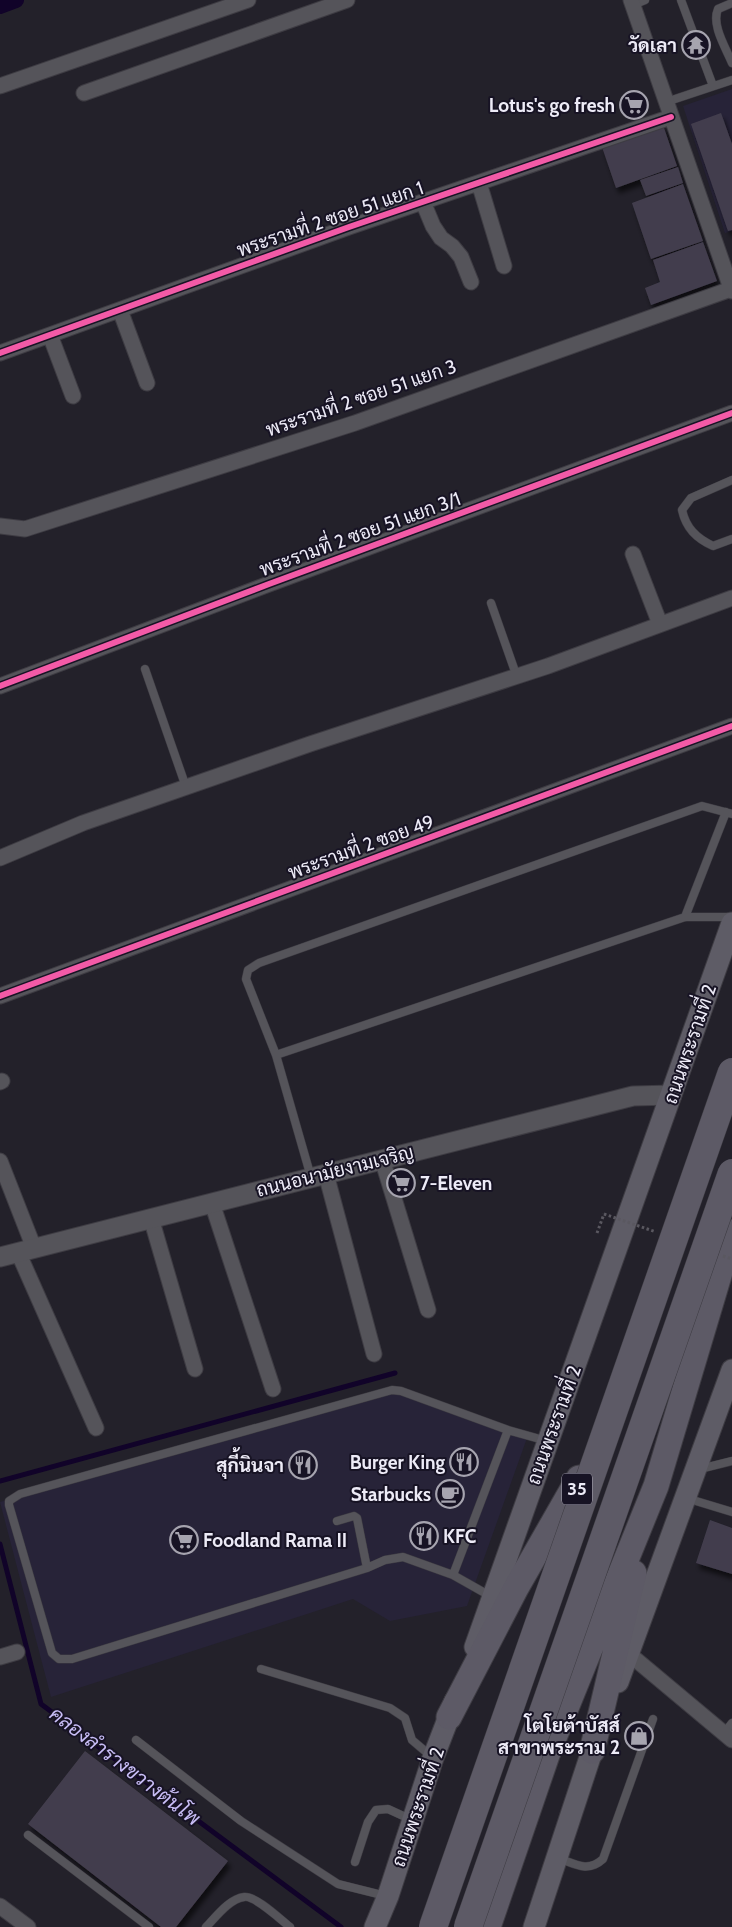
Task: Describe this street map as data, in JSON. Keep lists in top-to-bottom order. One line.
{"streets":{"highway":["35"],"main road":["ถนนพระรามที่ 2"],"street":["พระรามที่ 2 ซอย 51 แยก 1","พระรามที่ 2 ซอย 51 แยก 3","พระรามที่ 2 ซอย 51 แยก 3/1","พระรามที่ 2 ซอย 49","ถนนอนามัยงามเจริญ"]},"crossings":[["ถนนพระรามที่ 2","ถนนอนามัยงามเจริญ"]],"water":["คลองลำรางขวางต้นโพ"],"places":{"temple":["วัดเลา"],"supermarket":["Lotus's go fresh","7-Eleven","Foodland Rama II"],"restaurant":["Burger King","สุกี้นินจา","KFC"],"cafe":["Starbucks"],"shop":["โตโยต้าบัสส์ สาขาพระราม 2"]}}
